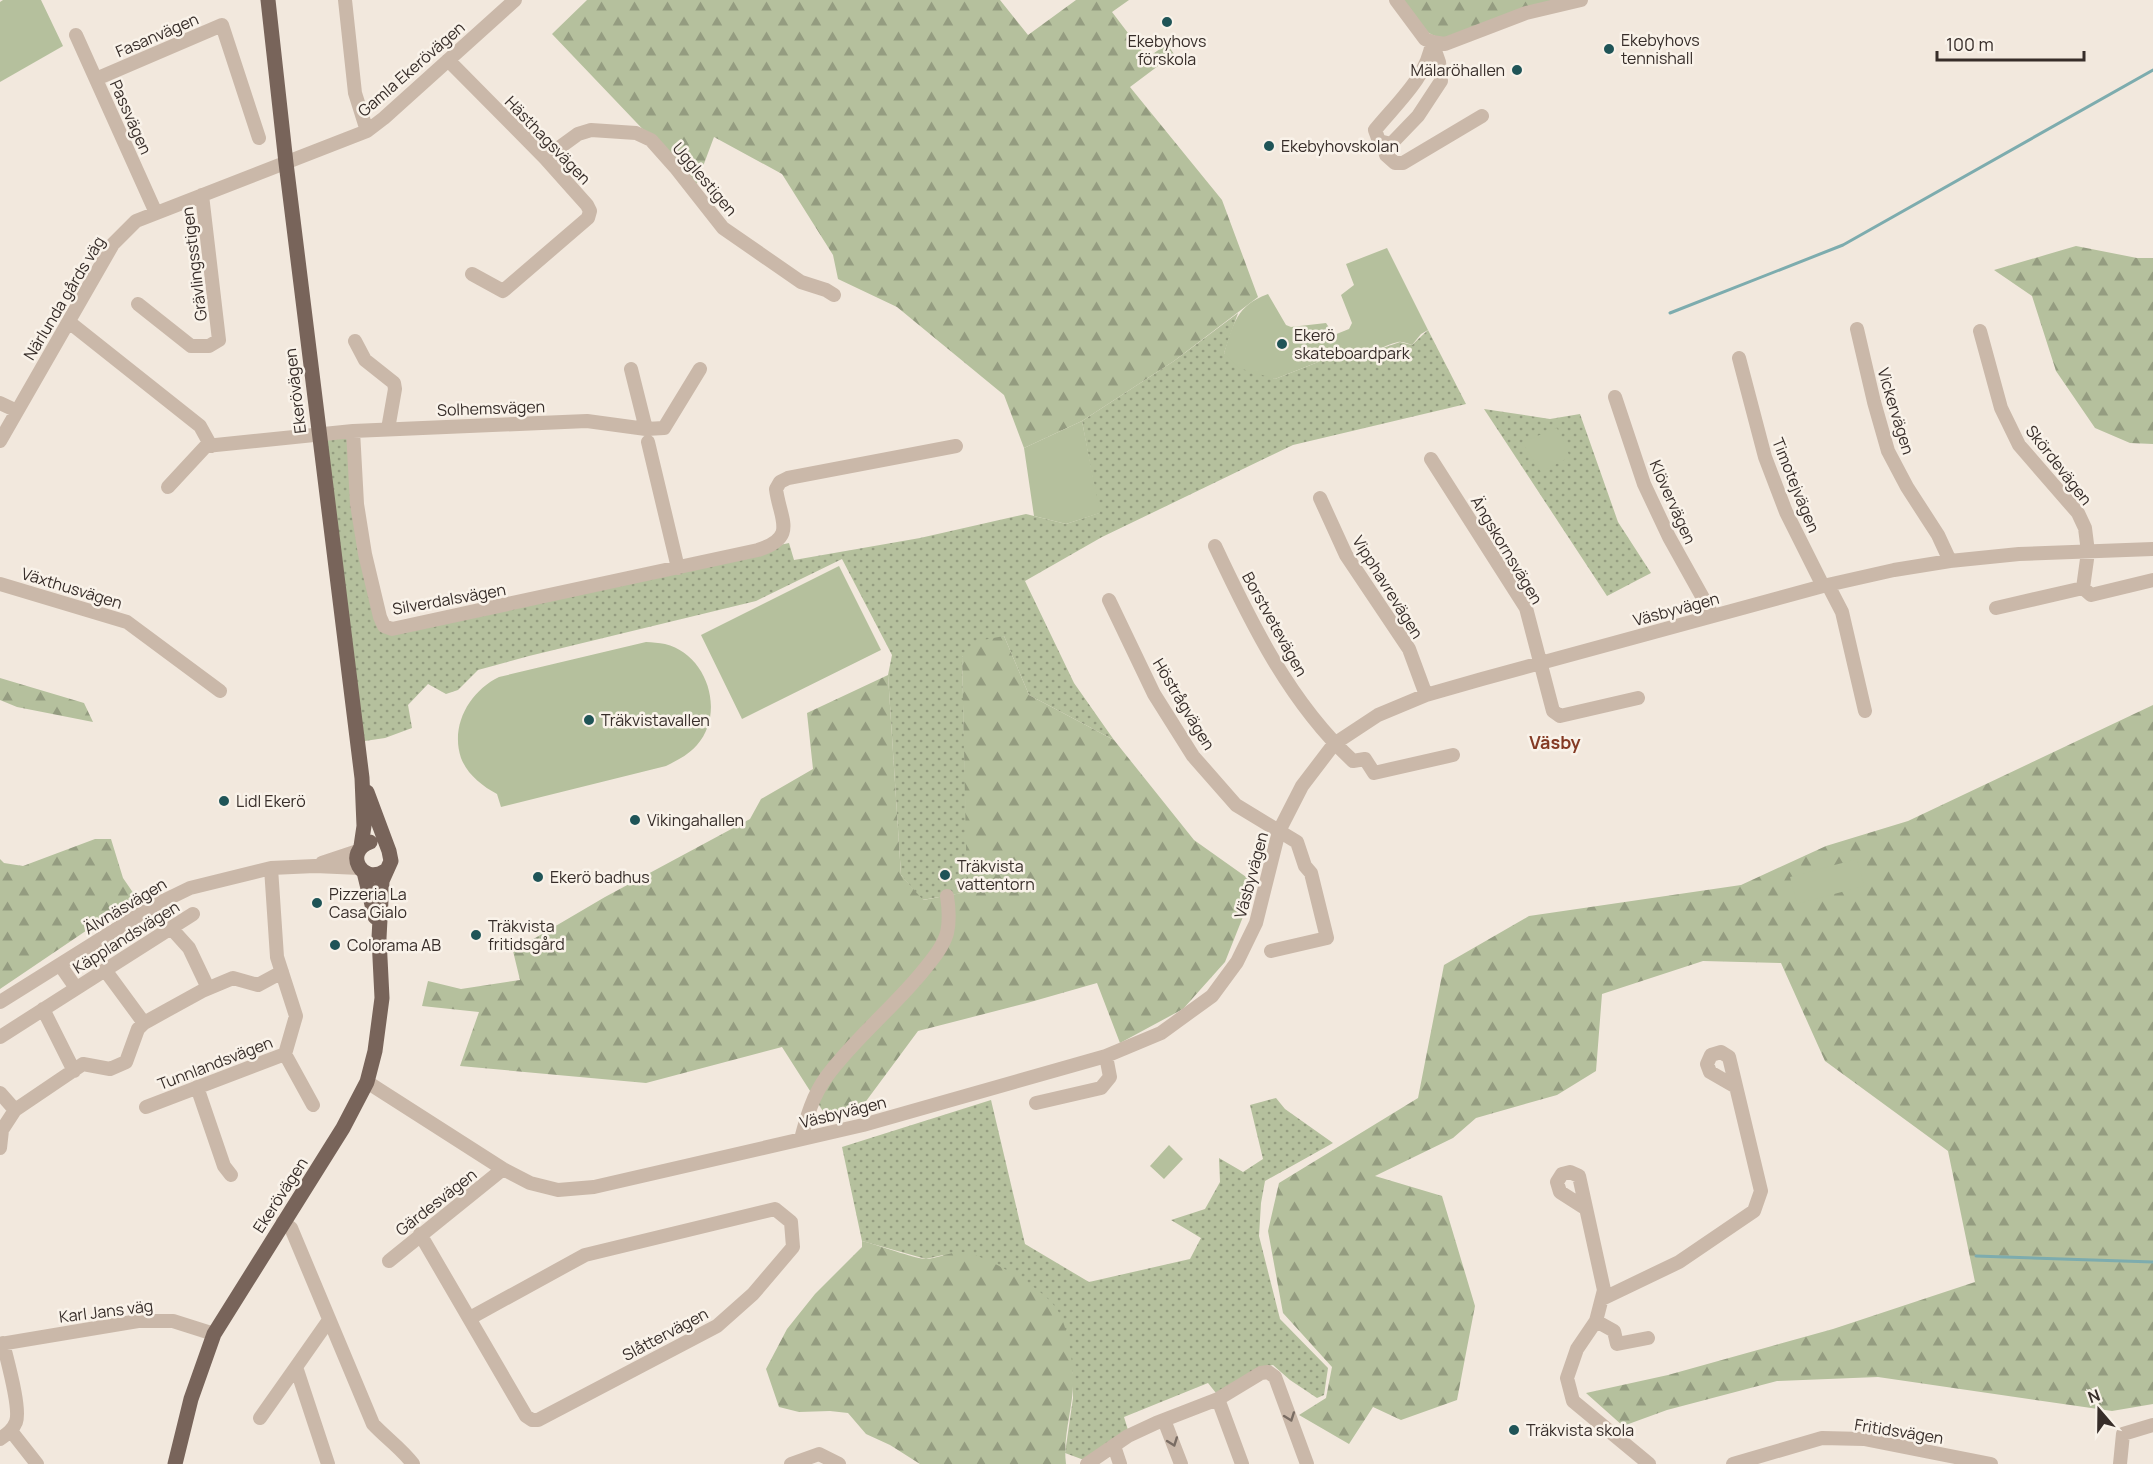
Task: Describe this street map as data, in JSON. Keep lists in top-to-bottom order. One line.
{"streets":{"main road":["Ekerövägen"],"street":["Fasanvägen","Gamla Ekerövägen","Passvägen","Hästhagsvägen","Ugglestigen","Grävlingsstigen","Närlunda gårds väg","Solhemsvägen","Vickervägen","Skördevägen","Timotejvägen","Klövervägen","Ängskornsvägen","Vipphavrevägen","Växthusvägen","Silverdalsvägen","Väsbyvägen","Borstvetevägen","Höstrågvägen","Älvnäsvägen","Käpplandsvägen","Tunnlandsvägen","Gärdesvägen","Karl Jans väg","Slåttervägen","Fritidsvägen"]},"crossings":[["Fasanvägen","Passvägen"],["Gamla Ekerövägen","Hästhagsvägen"],["Gamla Ekerövägen","Närlunda gårds väg"],["Gamla Ekerövägen","Ekerövägen"],["Passvägen","Närlunda gårds väg"],["Hästhagsvägen","Ugglestigen"],["Grävlingsstigen","Närlunda gårds väg"],["Närlunda gårds väg","Ekerövägen"],["Ekerövägen","Solhemsvägen"],["Ekerövägen","Väsbyvägen"],["Ekerövägen","Älvnäsvägen"],["Ekerövägen","Karl Jans väg"],["Solhemsvägen","Silverdalsvägen"],["Vickervägen","Väsbyvägen"],["Skördevägen","Väsbyvägen"],["Timotejvägen","Väsbyvägen"],["Klövervägen","Väsbyvägen"],["Ängskornsvägen","Väsbyvägen"],["Vipphavrevägen","Väsbyvägen"],["Väsbyvägen","Borstvetevägen"],["Väsbyvägen","Höstrågvägen"],["Väsbyvägen","Gärdesvägen"],["Älvnäsvägen","Käpplandsvägen"],["Älvnäsvägen","Tunnlandsvägen"],["Gärdesvägen","Slåttervägen"]],"districts":["Väsby"],"places":["Ekebyhovs förskola","Ekebyhovs tennishall","Mälaröhallen","Ekebyhovskolan","Ekerö skateboardpark","Träkvistavallen","Lidl Ekerö","Vikingahallen","Träkvista vattentorn","Ekerö badhus","Pizzeria La Casa Gialo","Träkvista fritidsgård","Colorama AB","Träkvista skola"],"scale_bar":"100 m","north":"top"}
